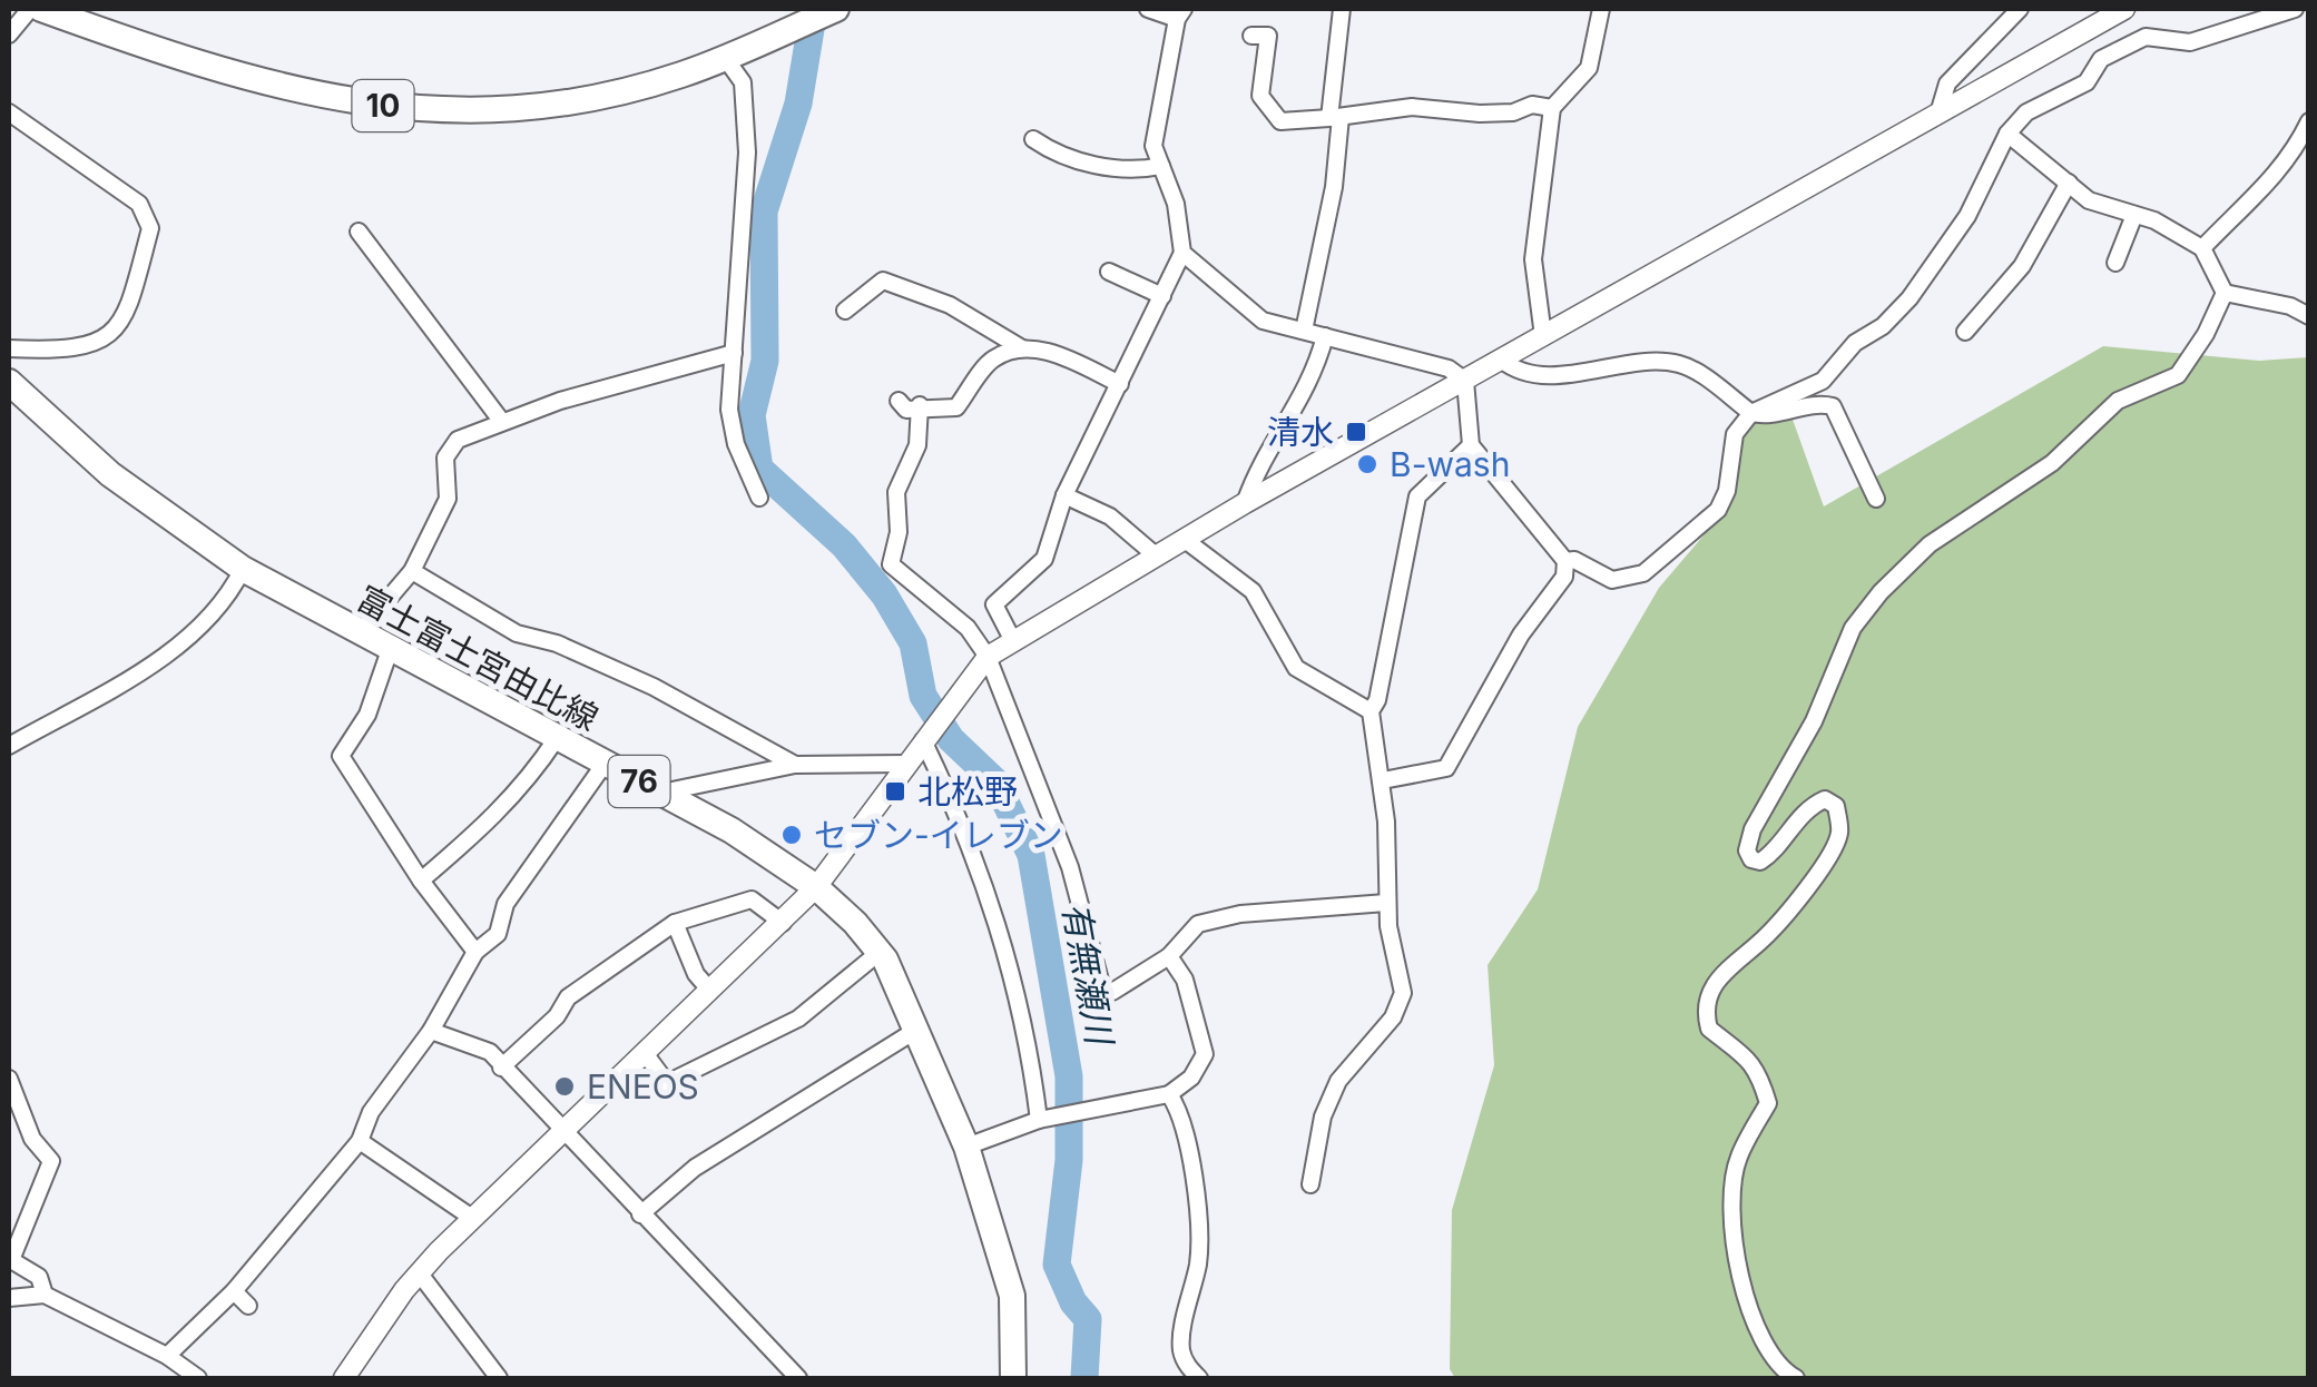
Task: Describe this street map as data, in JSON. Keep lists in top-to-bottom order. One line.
{"streets":{"main road":["10","富士富士宮由比線","76"]},"water":["有無瀬川"],"places":{"transit":["清水","北松野"],"other":["B-wash","セブン-イレブン","ENEOS"]}}
